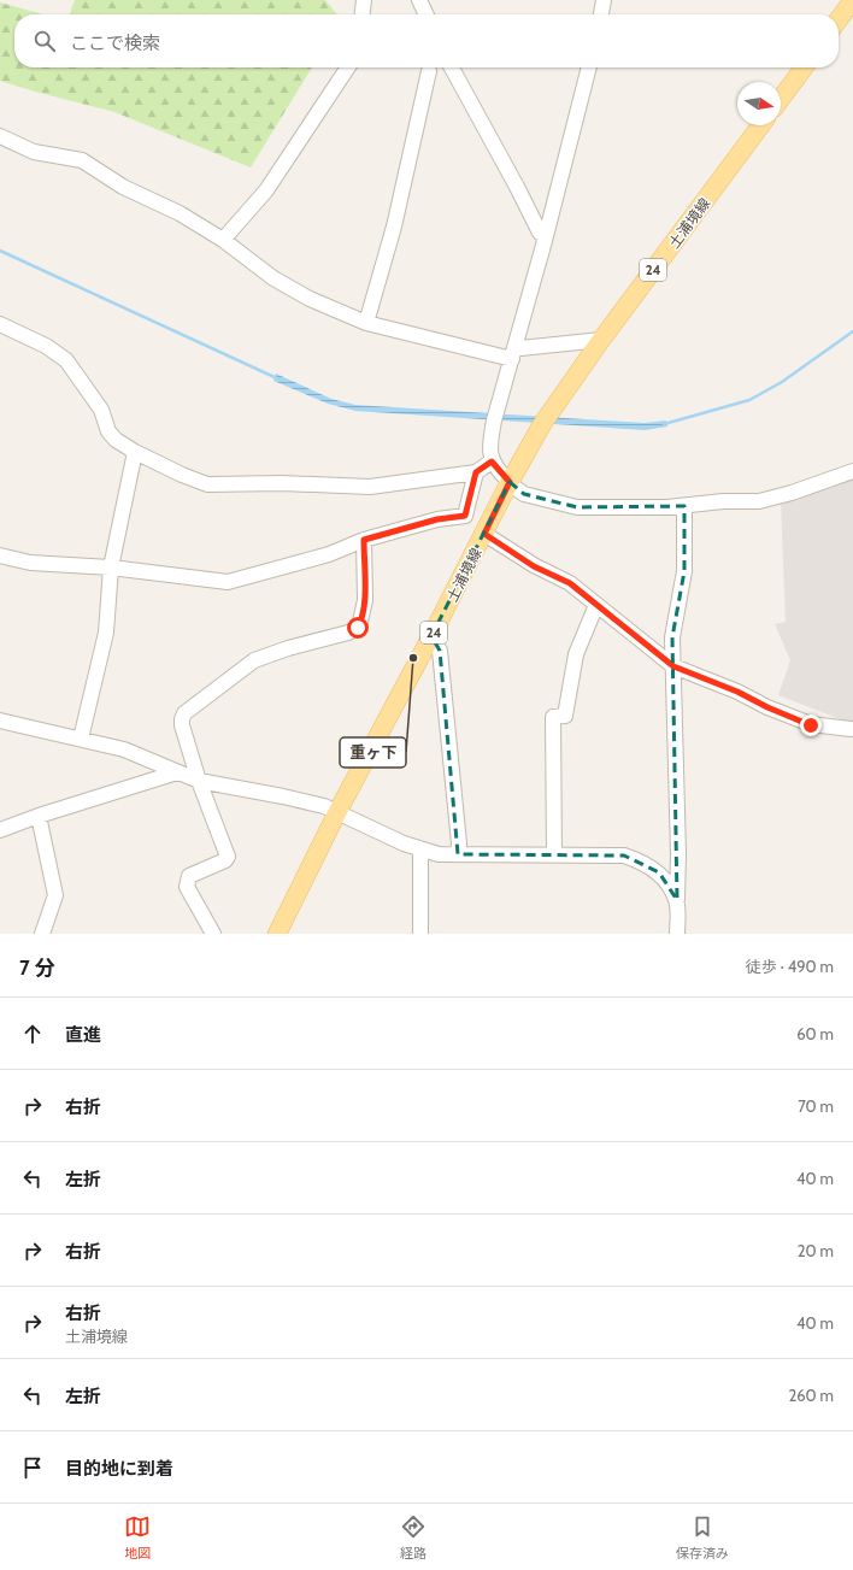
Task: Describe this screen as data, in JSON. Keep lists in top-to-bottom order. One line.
{"streets":{"main road":["土浦境線","24"]},"places":["重ヶ下"],"north":"right","page":{"search":"ここで検索","heading":["7 分","徒歩 · 490 m"],"list":[["直進","60 m"],["右折","70 m"],["左折","40 m"],["右折","20 m"],["右折","土浦境線","40 m"],["左折","260 m"],"目的地に到着"],"nav":["地図","経路","保存済み"]}}
